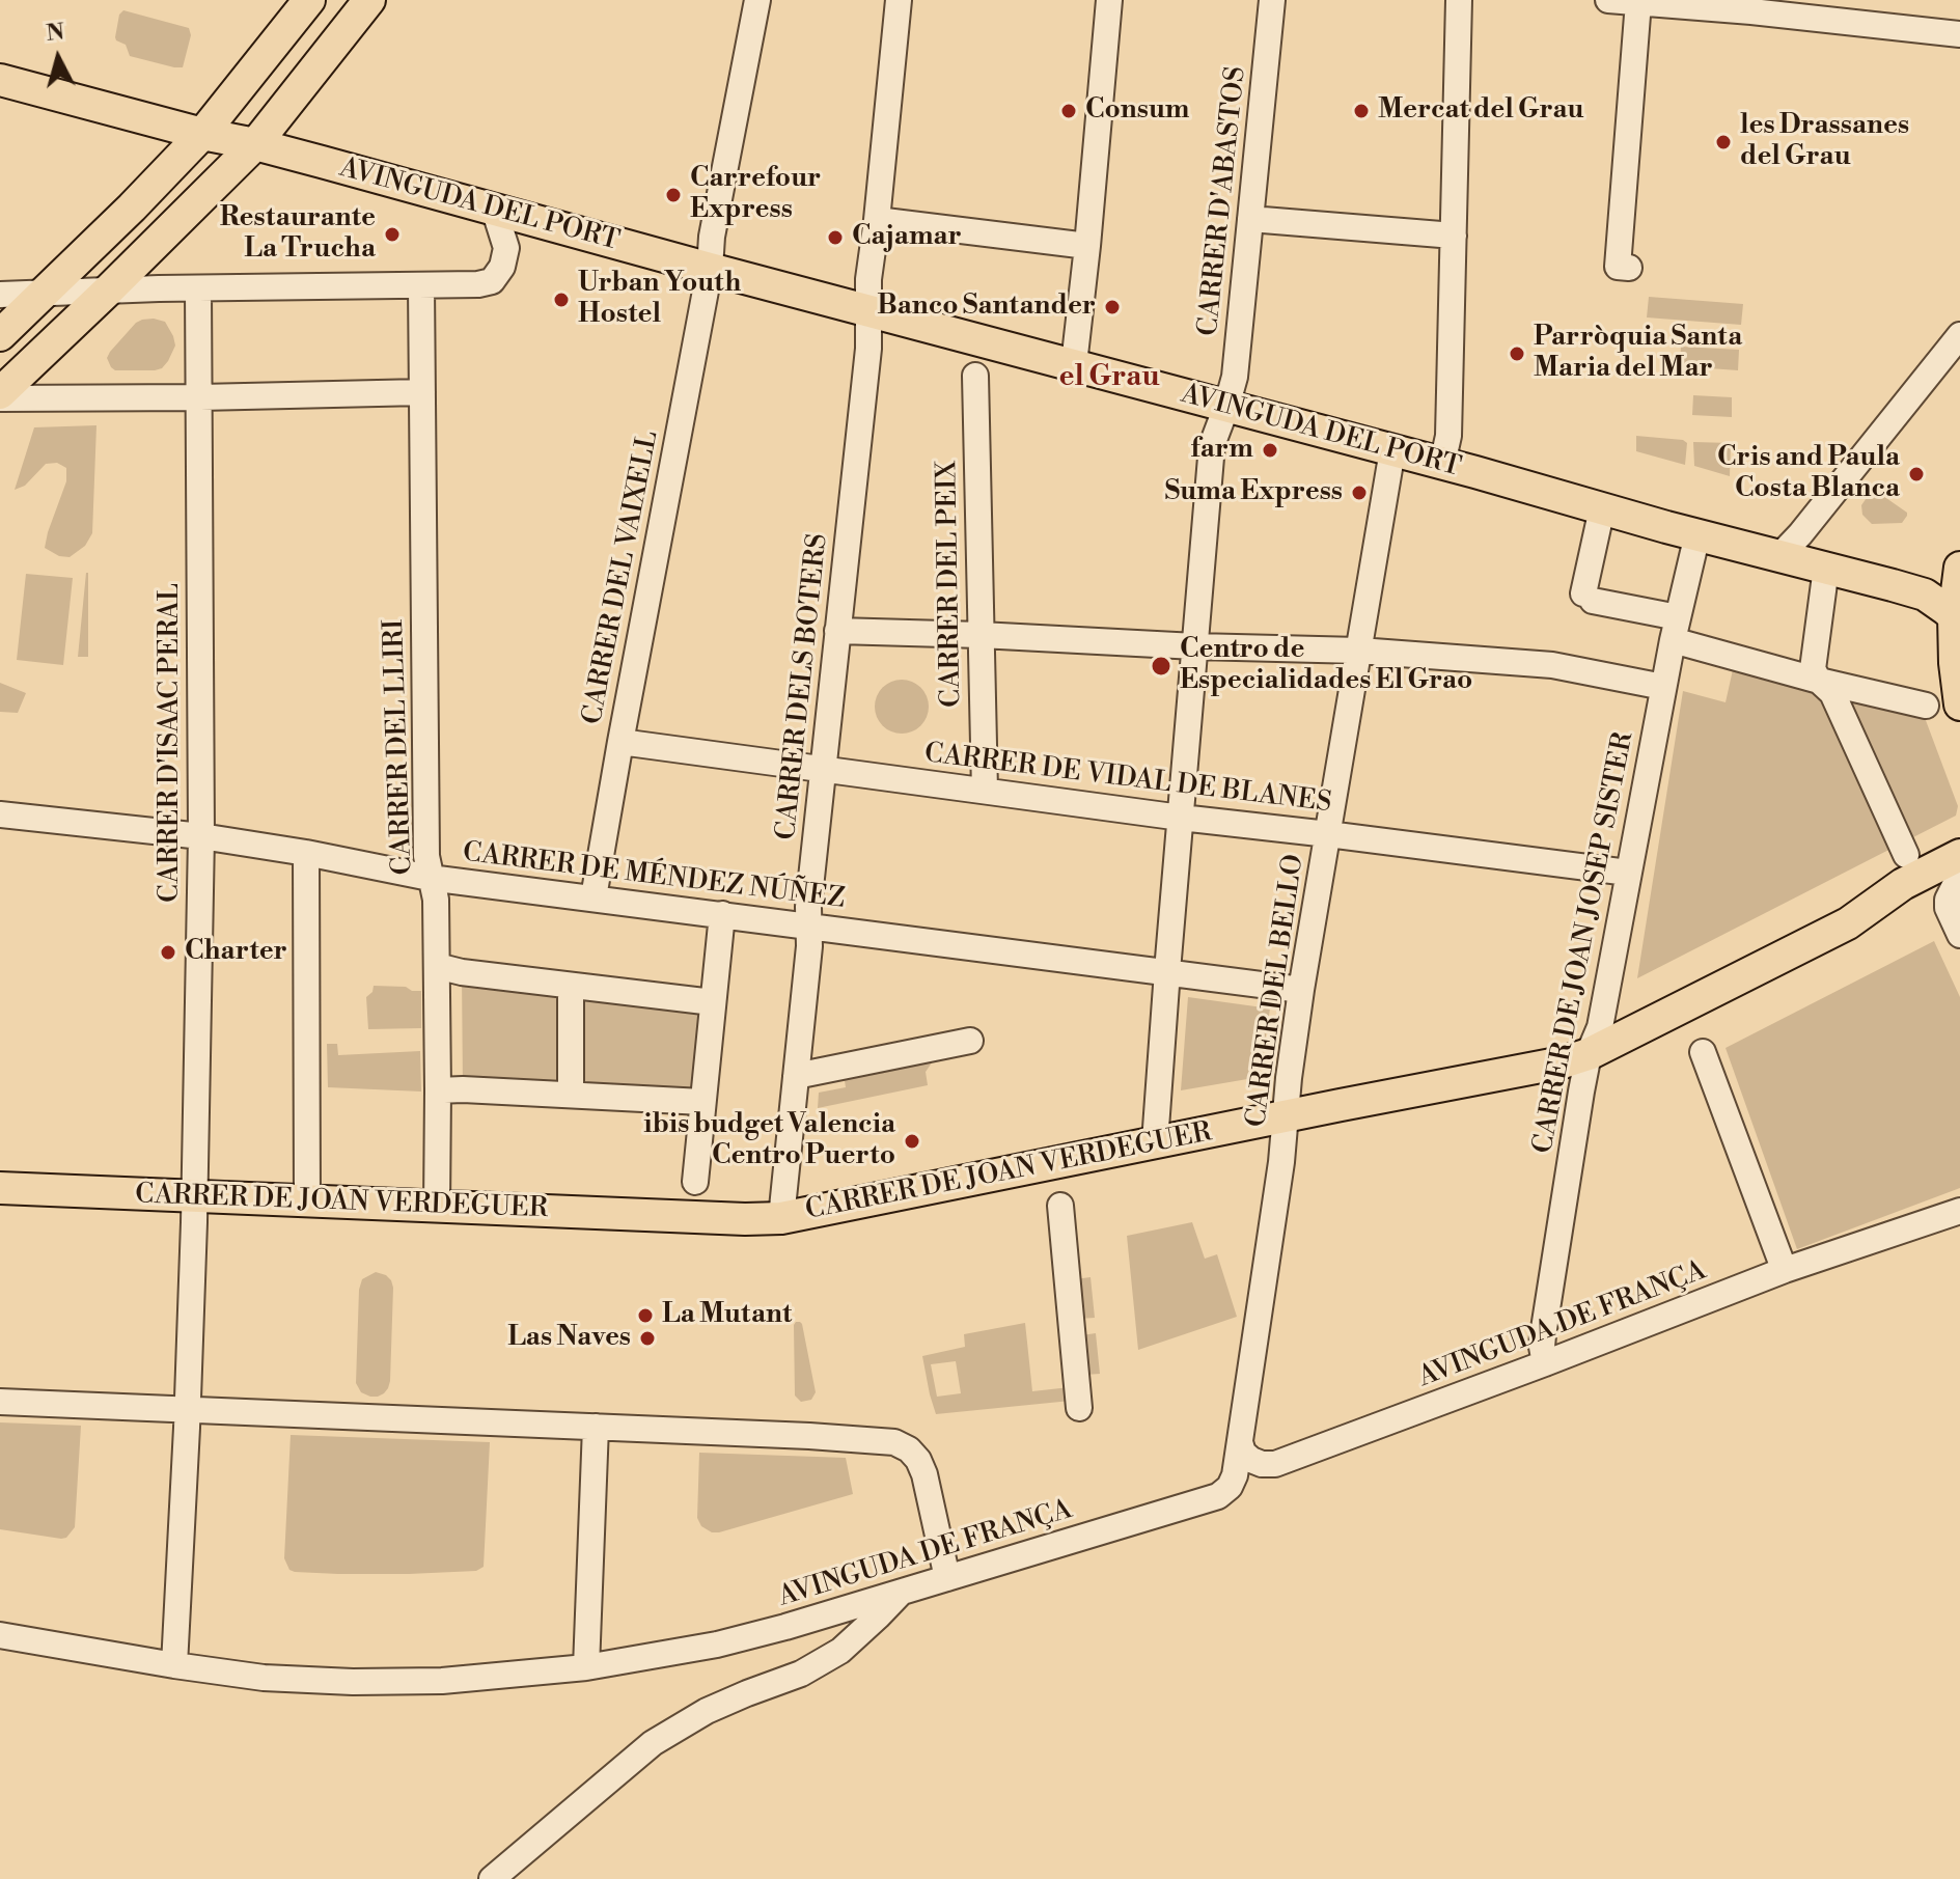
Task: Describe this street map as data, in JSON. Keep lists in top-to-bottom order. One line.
{"streets":{"main road":["AVINGUDA DEL PORT","CARRER DE JOAN VERDEGUER"],"street":["CARRER D'ABASTOS","CARRER DEL VAIXELL","CARRER DEL PEIX","CARRER DELS BOTERS","CARRER D'ISAAC PERAL","CARRER DEL LLIRI","CARRER DE VIDAL DE BLANES","CARRER DE MÉNDEZ NÚÑEZ","CARRER DE JOAN JOSEP SISTER","CARRER DEL BELLO","AVINGUDA DE FRANÇA"]},"crossings":[["CARRER D'ABASTOS","AVINGUDA DEL PORT"],["CARRER D'ABASTOS","CARRER DE VIDAL DE BLANES"],["CARRER D'ABASTOS","CARRER DE MÉNDEZ NÚÑEZ"],["CARRER D'ABASTOS","CARRER DE JOAN VERDEGUER"],["AVINGUDA DEL PORT","CARRER DEL VAIXELL"],["AVINGUDA DEL PORT","CARRER DELS BOTERS"],["AVINGUDA DEL PORT","CARRER DE JOAN JOSEP SISTER"],["AVINGUDA DEL PORT","CARRER DEL BELLO"],["CARRER DEL VAIXELL","CARRER DE VIDAL DE BLANES"],["CARRER DEL VAIXELL","CARRER DE MÉNDEZ NÚÑEZ"],["CARRER DEL PEIX","CARRER DE VIDAL DE BLANES"],["CARRER DELS BOTERS","CARRER DE VIDAL DE BLANES"],["CARRER DELS BOTERS","CARRER DE MÉNDEZ NÚÑEZ"],["CARRER DELS BOTERS","CARRER DE JOAN VERDEGUER"],["CARRER D'ISAAC PERAL","CARRER DE MÉNDEZ NÚÑEZ"],["CARRER D'ISAAC PERAL","CARRER DE JOAN VERDEGUER"],["CARRER D'ISAAC PERAL","AVINGUDA DE FRANÇA"],["CARRER DEL LLIRI","CARRER DE MÉNDEZ NÚÑEZ"],["CARRER DEL LLIRI","CARRER DE JOAN VERDEGUER"],["CARRER DE VIDAL DE BLANES","CARRER DE JOAN JOSEP SISTER"],["CARRER DE VIDAL DE BLANES","CARRER DEL BELLO"],["CARRER DE MÉNDEZ NÚÑEZ","CARRER DEL BELLO"],["CARRER DE JOAN JOSEP SISTER","CARRER DE JOAN VERDEGUER"],["CARRER DE JOAN JOSEP SISTER","AVINGUDA DE FRANÇA"],["CARRER DEL BELLO","CARRER DE JOAN VERDEGUER"],["CARRER DEL BELLO","AVINGUDA DE FRANÇA"]],"districts":["el Grau"],"places":["Consum","Mercat del Grau","les Drassanes del Grau","Carrefour Express","Restaurante La Trucha","Cajamar","Urban Youth Hostel","Banco Santander","Parròquia Santa Maria del Mar","farm","Cris and Paula Costa Blanca","Suma Express","Centro de Especialidades El Grao","Charter","ibis budget Valencia Centro Puerto","La Mutant","Las Naves"],"north":"top"}
